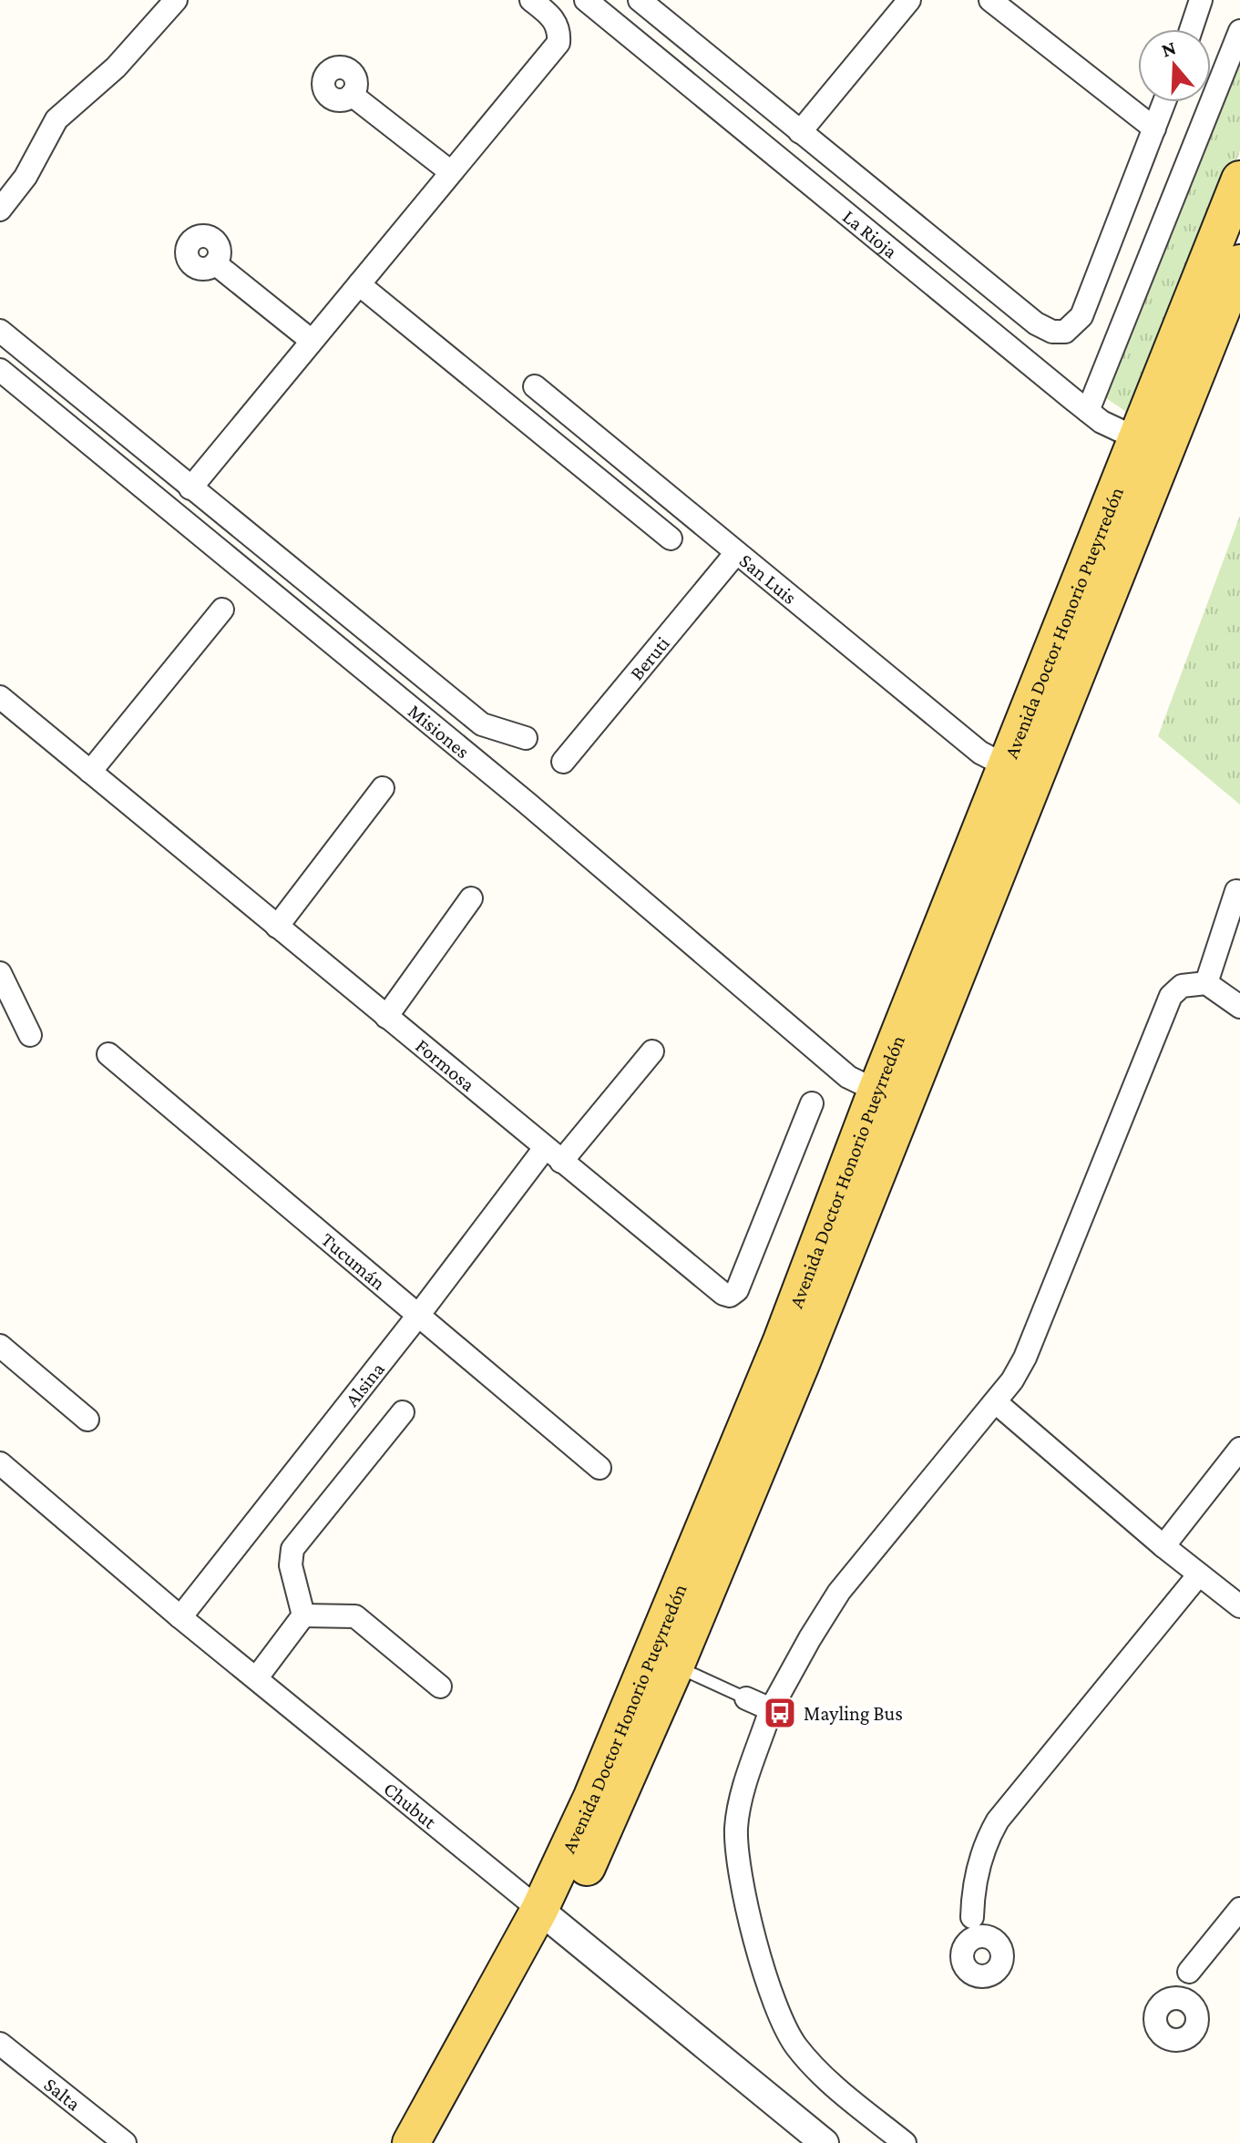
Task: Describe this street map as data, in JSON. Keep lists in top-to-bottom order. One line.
{"streets":{"main road":["Avenida Doctor Honorio Pueyrredón"],"street":["La Rioja","San Luis","Beruti","Misiones","Formosa","Tucumán","Alsina","Chubut","Salta"]},"crossings":[["La Rioja","Avenida Doctor Honorio Pueyrredón"],["San Luis","Avenida Doctor Honorio Pueyrredón"],["San Luis","Beruti"],["Avenida Doctor Honorio Pueyrredón","Misiones"],["Avenida Doctor Honorio Pueyrredón","Chubut"],["Formosa","Alsina"],["Tucumán","Alsina"],["Alsina","Chubut"]],"places":{"bus stop":["Mayling Bus"]},"north":"top"}
